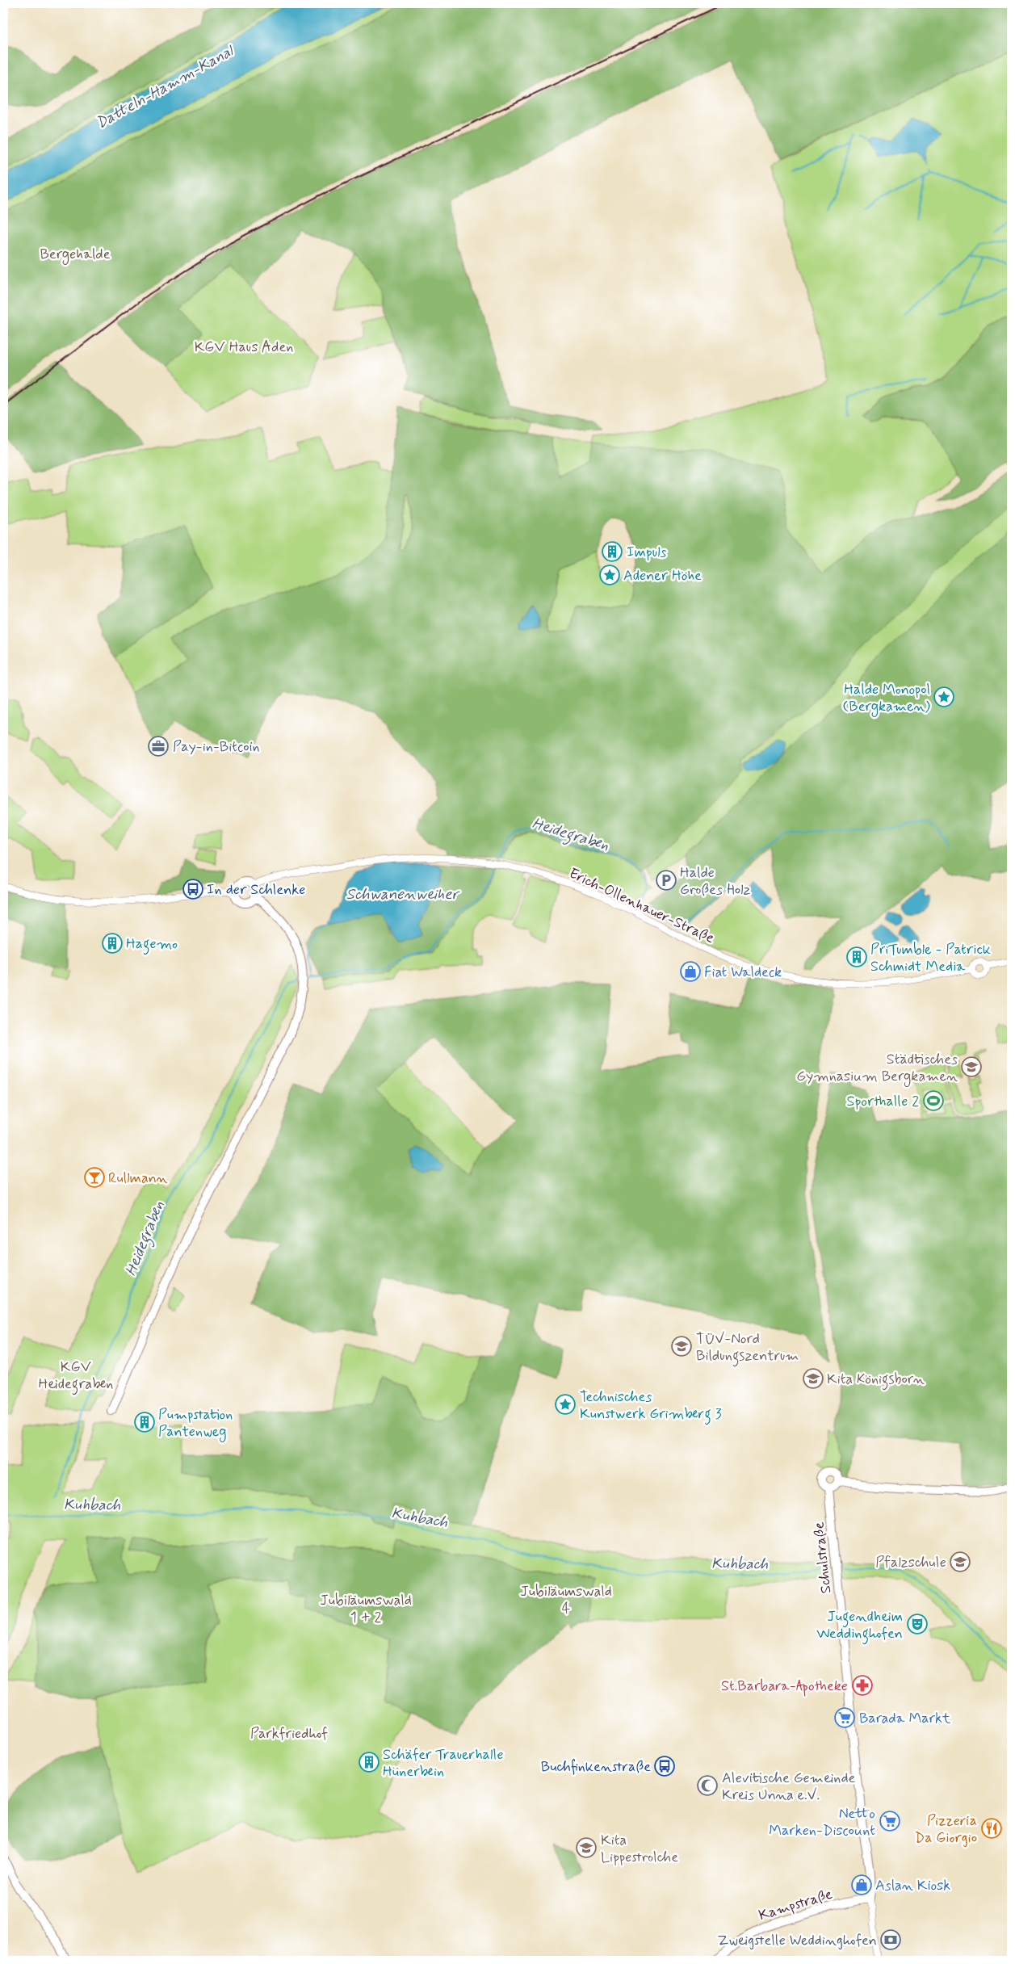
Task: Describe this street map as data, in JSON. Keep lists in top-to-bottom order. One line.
{"streets":{"main road":["Schulstraße","Kampstraße"],"street":["Erich-Ollenhauer-Straße"]},"crossings":[["Schulstraße","Kampstraße"]],"water":["Datteln-Hamm-Kanal","Heidegraben","Schwanenweiher","Kuhbach"],"parks":["Bergehalde","KGV Haus Aden","KGV Heidegraben","Jubiläumswald 4","Jubiläumswald 1 + 2","Parkfriedhof"],"places":{"building":["Impuls","Hagemo","PriTumble - Patrick Schmidt Media","Pumpstation Pantenweg","Schäfer Trauerhalle Hünerbein"],"place":["Adener Höhe","Halde Monopol (Bergkamen)","Technisches Kunstwerk Grimberg 3"],"office":["Pay-in-Bitcoin"],"parking":["Halde Großes Holz"],"bus stop":["In der Schlenke","Buchfinkenstraße"],"shop":["Fiat Waldeck","Aslan Kiosk"],"school or university":["Städtisches Gymnasium Bergkamen","TÜV-Nord Bildungszentrum","Kita Königsborn","Pfalzschule","Kita Lippestrolche"],"sports":["Sporthalle 2"],"bar":["Rullmann"],"theatre":["Jugendheim Weddinghofen"],"pharmacy":["St.Barbara-Apotheke"],"supermarket":["Barada Markt","Netto Marken-Discount"],"mosque":["Alevitische Gemeinde Kreis Unna e.V."],"restaurant":["Pizzeria Da Giorgio"],"bank":["Zweigstelle Weddinghofen"]}}
